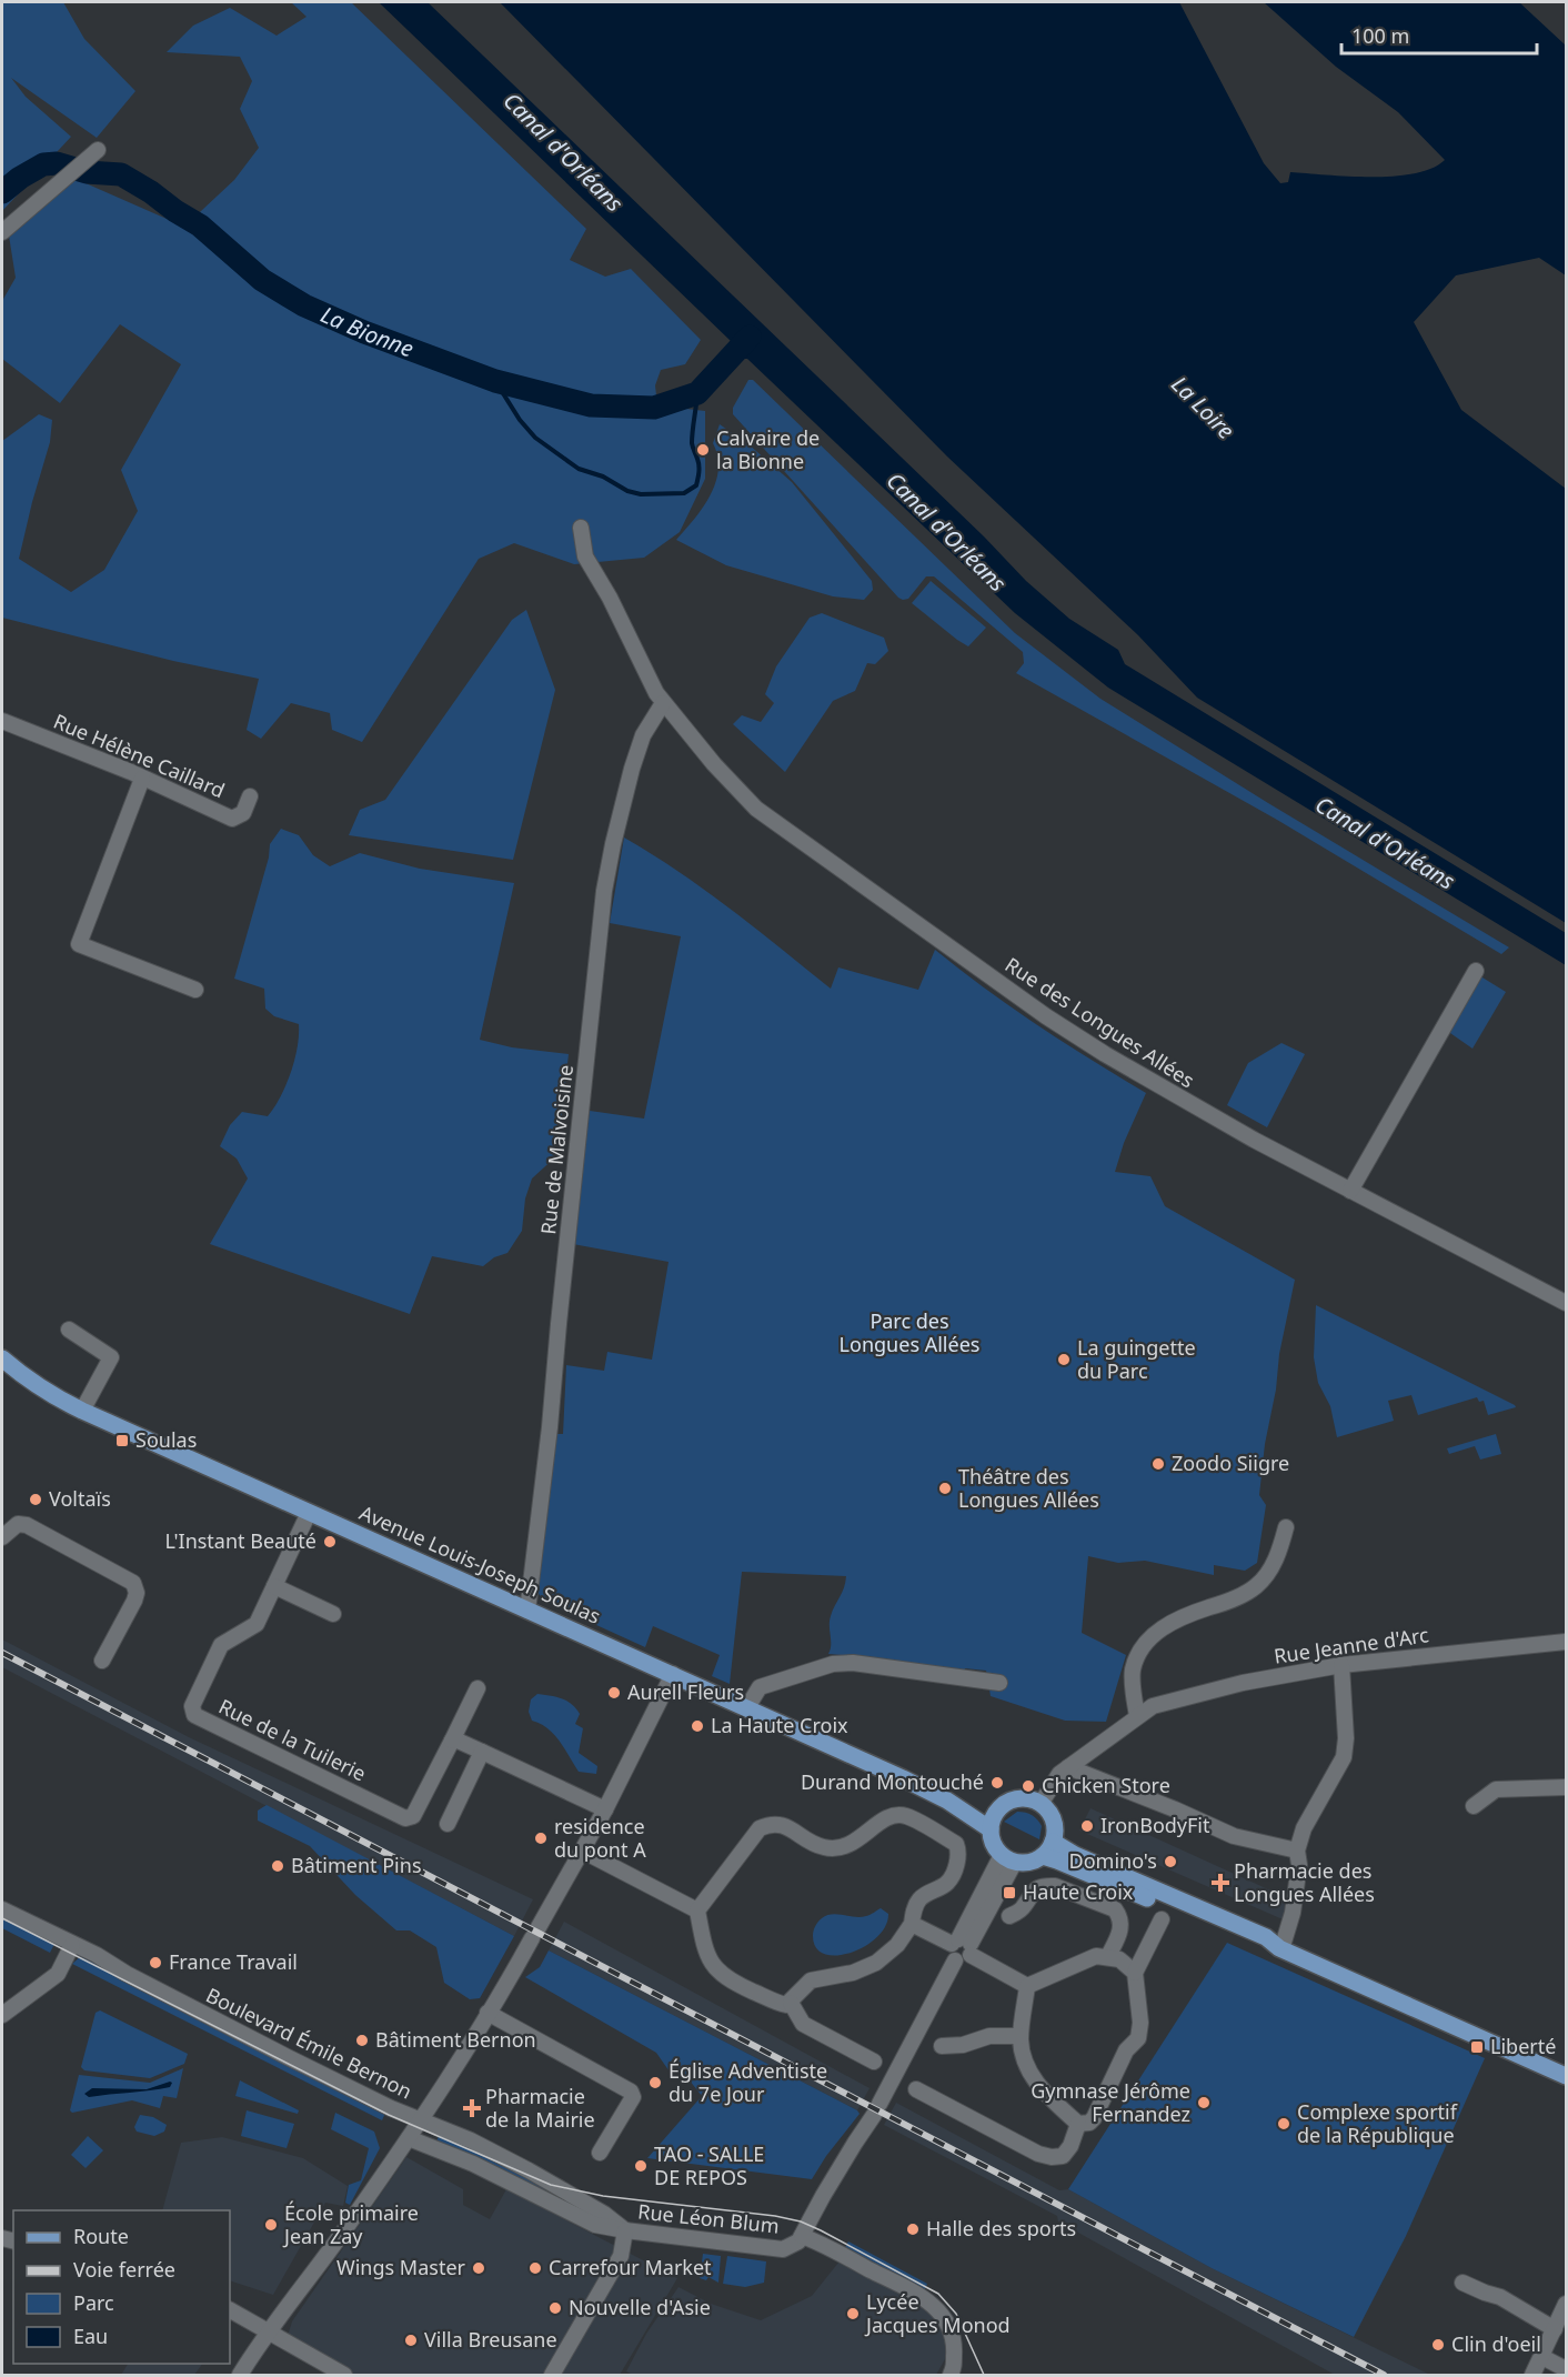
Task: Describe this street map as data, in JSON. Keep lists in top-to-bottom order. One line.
{"streets":{"main road":["Avenue Louis-Joseph Soulas"],"street":["Rue Hélène Caillard","Rue des Longues Allées","Rue de Malvoisine","Rue Jeanne d'Arc","Rue de la Tuilerie","Boulevard Émile Bernon","Rue Léon Blum"]},"crossings":[["Rue des Longues Allées","Rue de Malvoisine"],["Rue de Malvoisine","Avenue Louis-Joseph Soulas"],["Avenue Louis-Joseph Soulas","Rue de la Tuilerie"],["Boulevard Émile Bernon","Rue Léon Blum"]],"water":["Canal d'Orléans","La Bionne","La Loire"],"parks":["Parc des Longues Allées"],"places":{"other":["Calvaire de la Bionne","La guingette du Parc","Zoodo Siigre","Théâtre des Longues Allées","Voltaïs","L'Instant Beauté","Aurell Fleurs","La Haute Croix","Durand Montouché","Chicken Store","IronBodyFit","residence du pont A","Domino's","Bâtiment Pins","France Travail","Bâtiment Bernon","Église Adventiste du 7e Jour","Gymnase Jérôme Fernandez","Complexe sportif de la République","TAO - SALLE DE REPOS","École primaire Jean Zay","Halle des sports","Wings Master","Carrefour Market","Nouvelle d'Asie","Lycée Jacques Monod","Villa Breusane","Clin d'oeil"],"transit":["Soulas","Haute Croix","Liberté"],"health":["Pharmacie des Longues Allées","Pharmacie de la Mairie"]},"legend":["Route","Voie ferrée","Parc","Eau"],"scale_bar":"100 m"}
